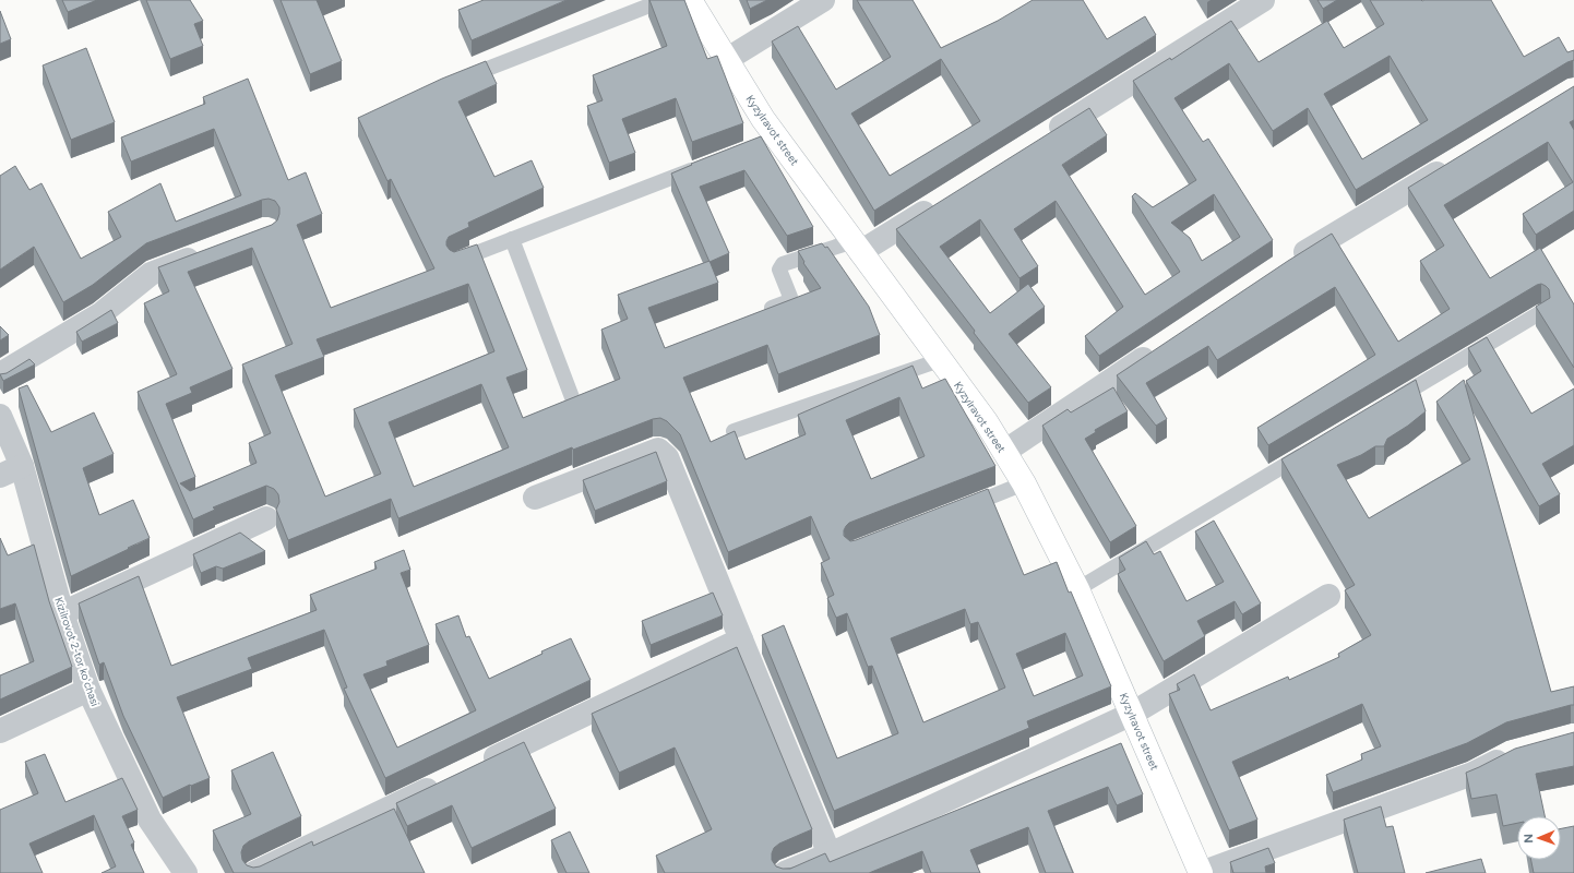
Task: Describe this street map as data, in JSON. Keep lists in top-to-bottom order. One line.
{"streets":{"street":["Kyzylravot street","Kizilrovot 2-tor koʻchasi"]},"north":"left"}
